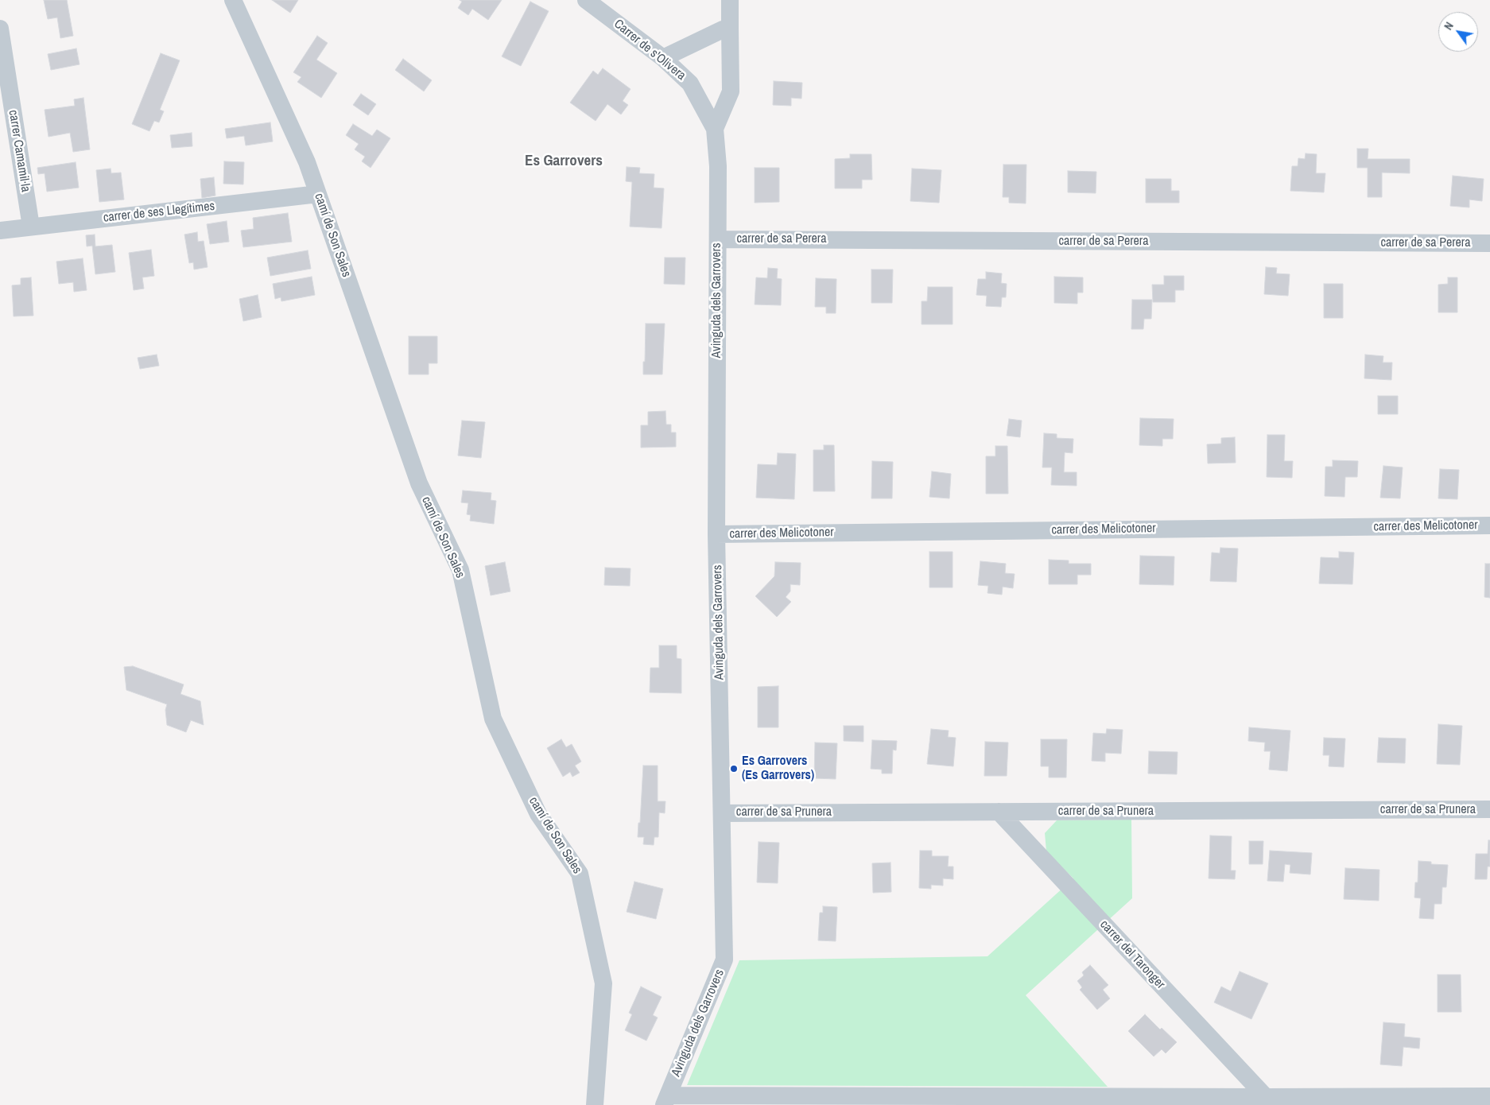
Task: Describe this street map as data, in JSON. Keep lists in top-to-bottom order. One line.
{"streets":{"street":["Carrer de s'Olivera","carrer Camamil·la","carrer de ses Llegítimes","camí de Son Sales","carrer de sa Perera","Avinguda dels Garrovers","carrer des Melicotoner","carrer de sa Prunera","carrer del Taronger"]},"crossings":[["Carrer de s'Olivera","Avinguda dels Garrovers"],["carrer Camamil·la","carrer de ses Llegítimes"],["carrer de ses Llegítimes","camí de Son Sales"],["carrer de sa Perera","Avinguda dels Garrovers"],["Avinguda dels Garrovers","carrer des Melicotoner"],["Avinguda dels Garrovers","carrer de sa Prunera"],["carrer de sa Prunera","carrer del Taronger"]],"districts":["Es Garrovers"],"places":["Es Garrovers (Es Garrovers)"],"north":"top left"}
